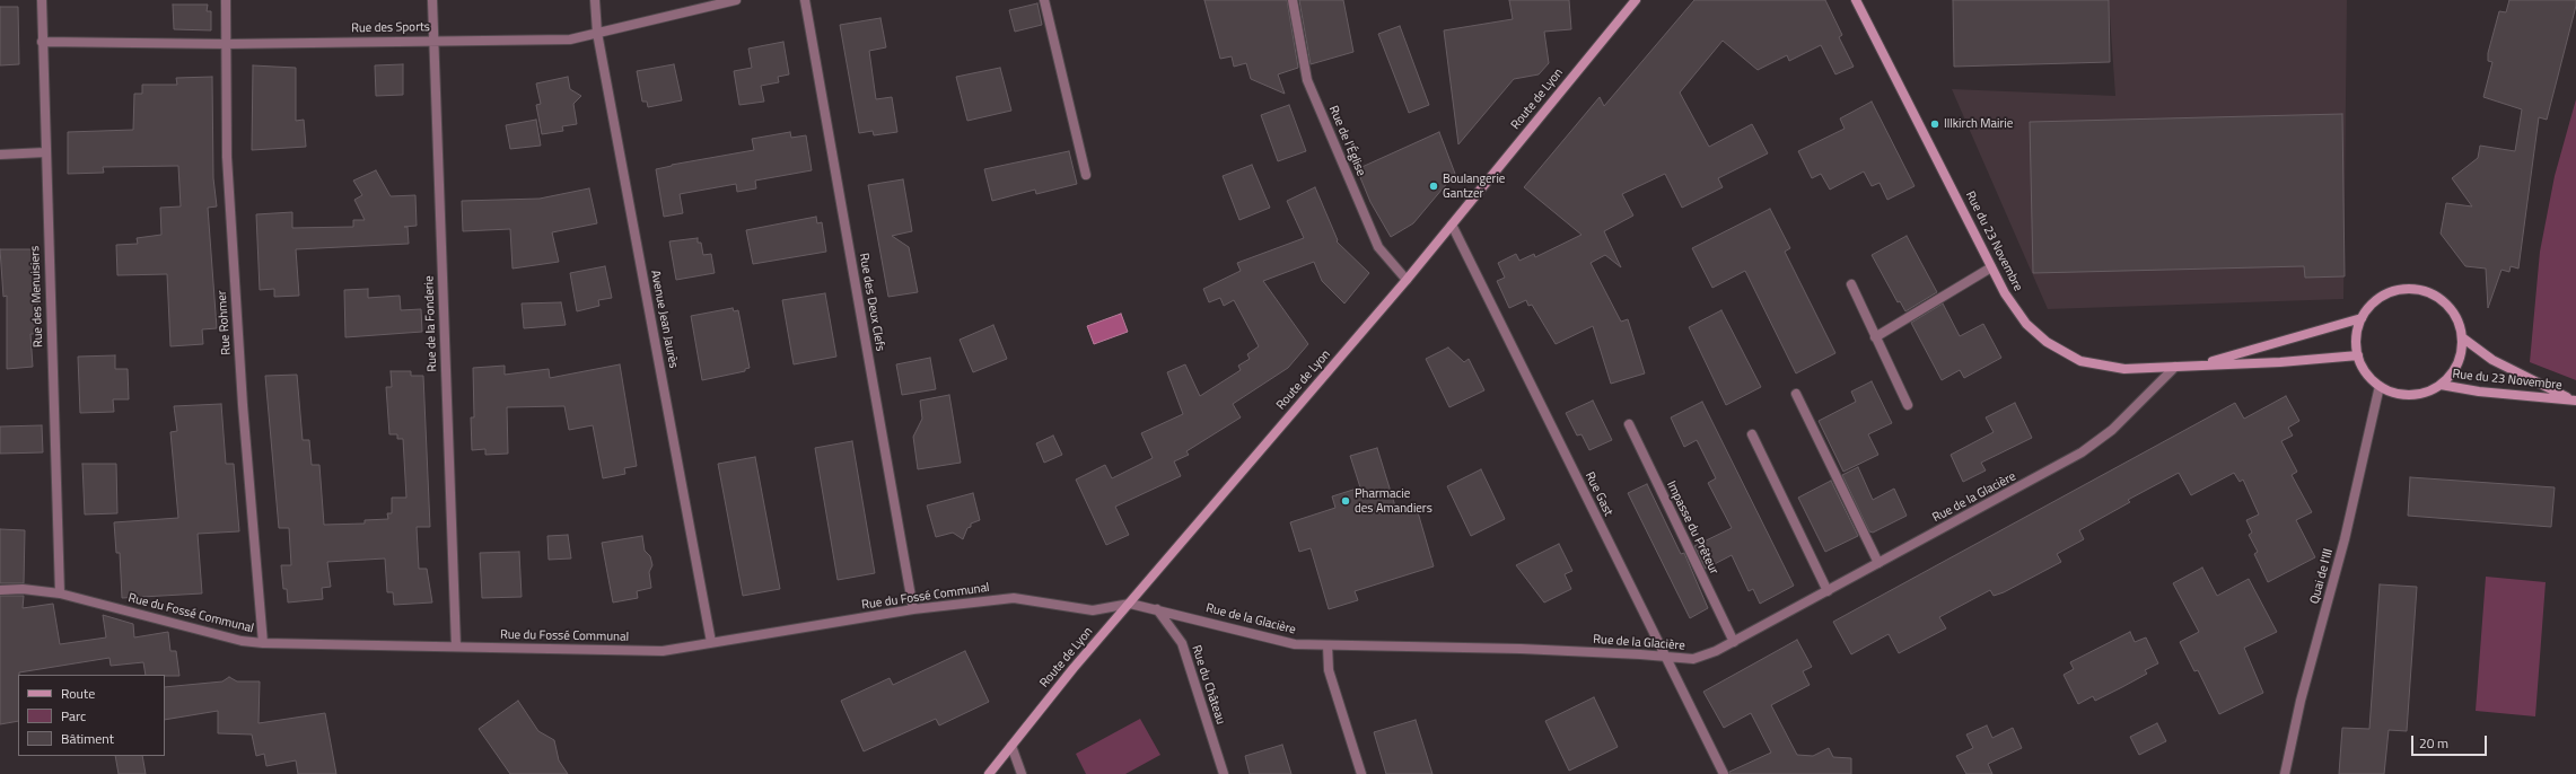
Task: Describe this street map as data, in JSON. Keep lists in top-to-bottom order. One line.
{"streets":{"main road":["Route de Lyon","Rue du 23 Novembre"],"street":["Rue des Sports","Rue de l'Église","Rue des Menuisiers","Rue des Deux Clefs","Avenue Jean Jaurès","Rue Rohmer","Rue de la Fonderie","Rue Gast","Rue de la Glacière","Impasse du Prêteur","Quai de l'Ill","Rue du Fossé Communal","Rue du Château"]},"crossings":[["Rue des Sports","Rue des Menuisiers"],["Rue des Sports","Avenue Jean Jaurès"],["Rue des Sports","Rue Rohmer"],["Rue des Sports","Rue de la Fonderie"],["Route de Lyon","Rue de l'Église"],["Route de Lyon","Rue Gast"],["Route de Lyon","Rue de la Glacière"],["Route de Lyon","Rue du Fossé Communal"],["Rue du 23 Novembre","Rue de la Glacière"],["Rue du 23 Novembre","Quai de l'Ill"],["Rue des Menuisiers","Rue du Fossé Communal"],["Rue des Deux Clefs","Rue du Fossé Communal"],["Avenue Jean Jaurès","Rue du Fossé Communal"],["Rue Rohmer","Rue du Fossé Communal"],["Rue de la Fonderie","Rue du Fossé Communal"],["Rue Gast","Rue de la Glacière"],["Rue de la Glacière","Impasse du Prêteur"],["Rue de la Glacière","Rue du Fossé Communal"],["Rue de la Glacière","Rue du Château"]],"places":["Illkirch Mairie","Boulangerie Gantzer","Pharmacie des Amandiers"],"legend":["Route","Parc","Bâtiment"],"scale_bar":"20 m"}
